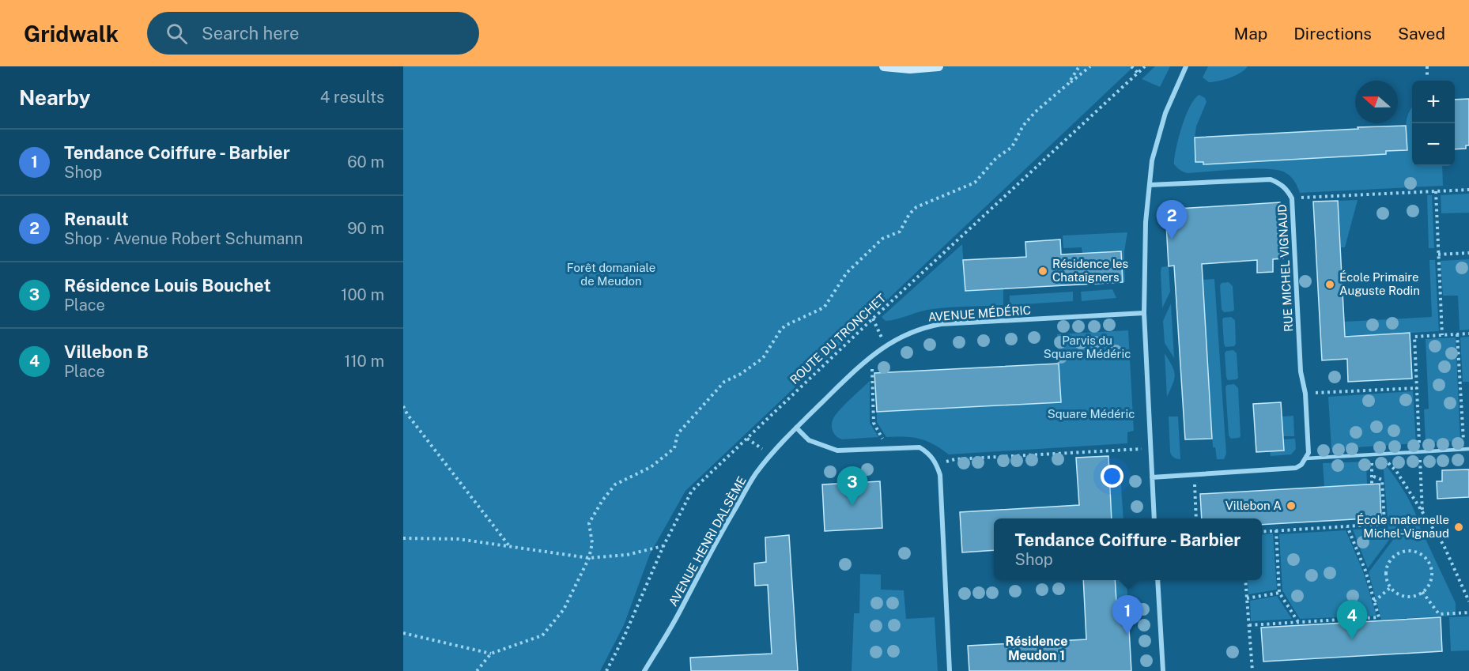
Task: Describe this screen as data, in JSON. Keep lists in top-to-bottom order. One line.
{"streets":{"street":["RUE MICHEL VIGNAUD","AVENUE MÉDÉRIC","AVENUE HENRI DALSÈME"],"path":["ROUTE DU TRONCHET"]},"crossings":[["AVENUE MÉDÉRIC","AVENUE HENRI DALSÈME"]],"districts":["Résidence Meudon 1"],"parks":["Forêt domaniale de Meudon","Parvis du Square Médéric","Square Médéric"],"places":["Résidence les Chataîgners","École Primaire Auguste Rodin","Villebon A","École maternelle Michel-Vignaud"],"north":"left","page":{"header":"Gridwalk","search":"Search here","nav":["Map","Directions","Saved"],"heading":["Nearby","4 results"],"map_buttons":["+","−"],"list":[{"mark":"1","name":"Tendance Coiffure - Barbier","note":"Shop","value":"60 m"},{"mark":"2","name":"Renault","note":"Shop · Avenue Robert Schumann","value":"90 m"},{"mark":"3","name":"Résidence Louis Bouchet","note":"Place","value":"100 m"},{"mark":"4","name":"Villebon B","note":"Place","value":"110 m"}],"pins":["2","3","1","4"],"popup":["Tendance Coiffure - Barbier","Shop"]}}
